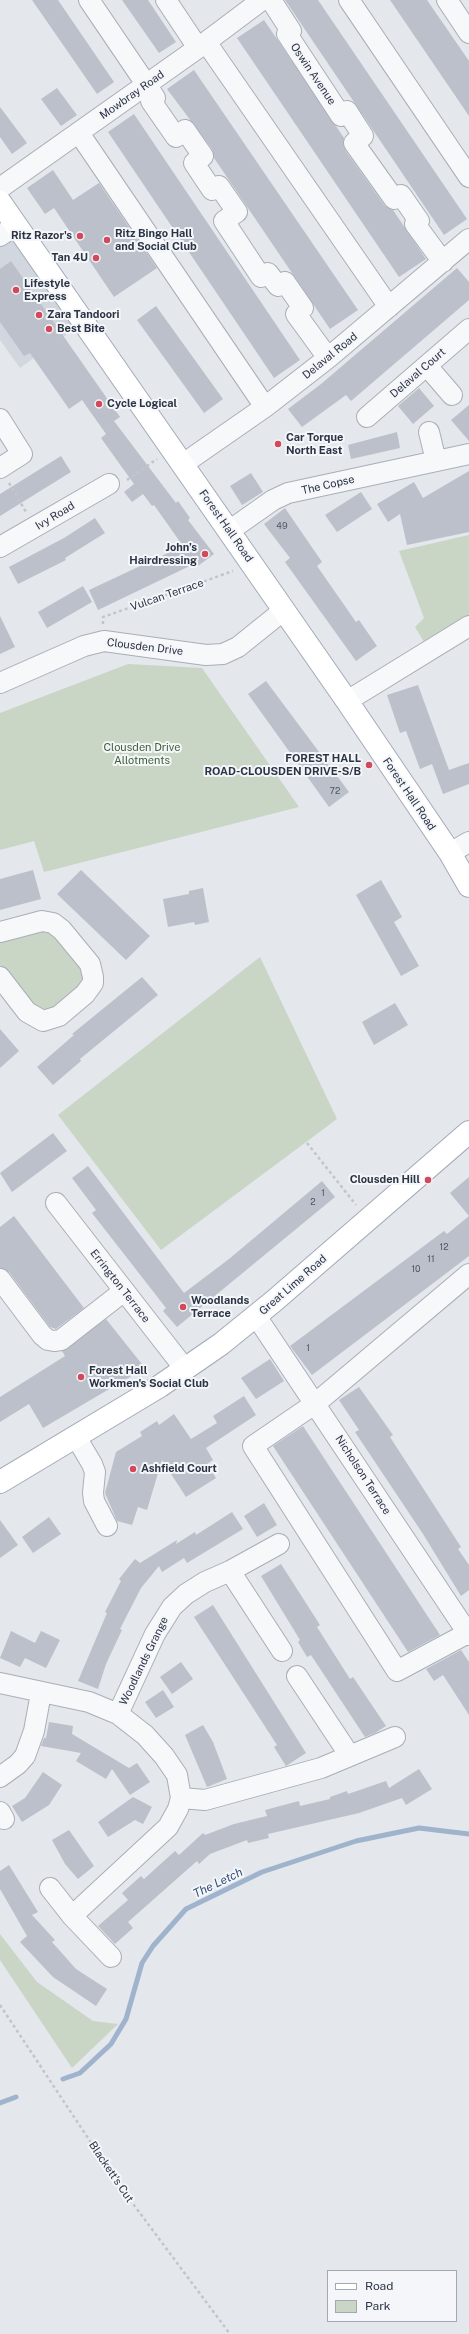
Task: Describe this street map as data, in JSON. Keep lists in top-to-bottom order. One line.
{"streets":{"main road":["Forest Hall Road","Great Lime Road"],"street":["Oswin Avenue","Mowbray Road","Delaval Road","Delaval Court","The Copse","Ivy Road","Clousden Drive","Errington Terrace","Nicholson Terrace","Woodlands Grange"],"path":["Vulcan Terrace","Blackett's Cut"]},"crossings":[["Oswin Avenue","Delaval Road"],["Delaval Road","Forest Hall Road"],["The Copse","Forest Hall Road"],["Forest Hall Road","Vulcan Terrace"],["Forest Hall Road","Clousden Drive"],["Vulcan Terrace","Clousden Drive"],["Great Lime Road","Errington Terrace"],["Great Lime Road","Nicholson Terrace"]],"water":["The Letch"],"parks":["Clousden Drive Allotments"],"places":["Ritz Razor's","Ritz Bingo Hall and Social Club","Tan 4U","Lifestyle Express","Zara Tandoori","Best Bite","Cycle Logical","Car Torque North East","John’s Hairdressing","FOREST HALL ROAD-CLOUSDEN DRIVE-S/B","Clousden Hill","Woodlands Terrace","Forest Hall Workmen's Social Club","Ashfield Court"],"house_numbers":["49","72","1","2","12","11","10","1"],"legend":["Road","Park"]}
